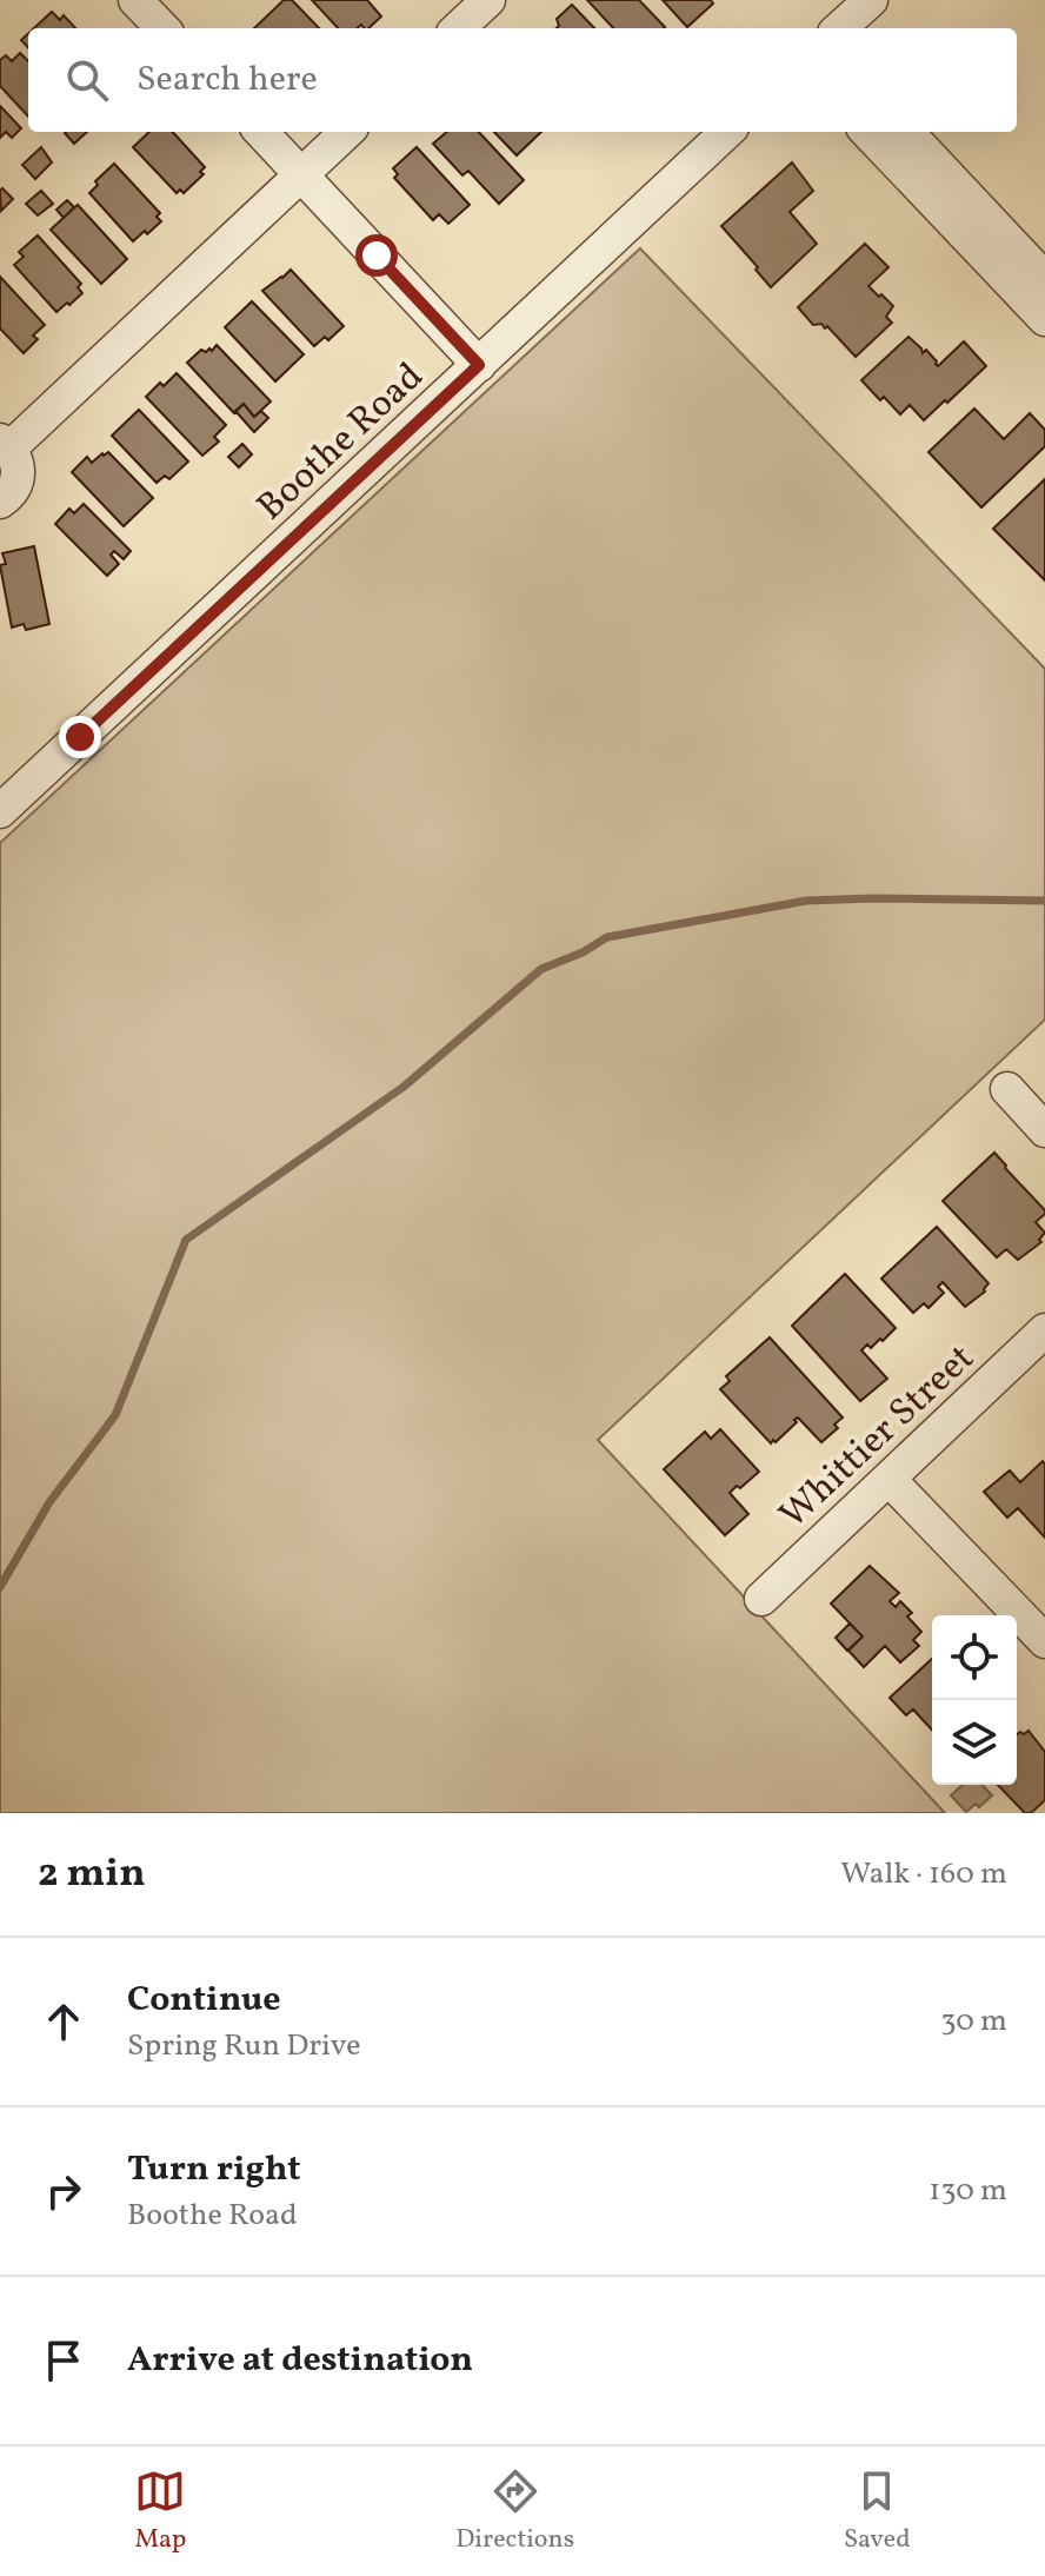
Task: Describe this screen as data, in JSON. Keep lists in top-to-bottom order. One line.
{"streets":{"street":["Boothe Road","Whittier Street"]},"page":{"search":"Search here","heading":["2 min","Walk · 160 m"],"list":[["Continue","Spring Run Drive","30 m"],["Turn right","Boothe Road","130 m"],"Arrive at destination"],"nav":["Map","Directions","Saved"]}}
